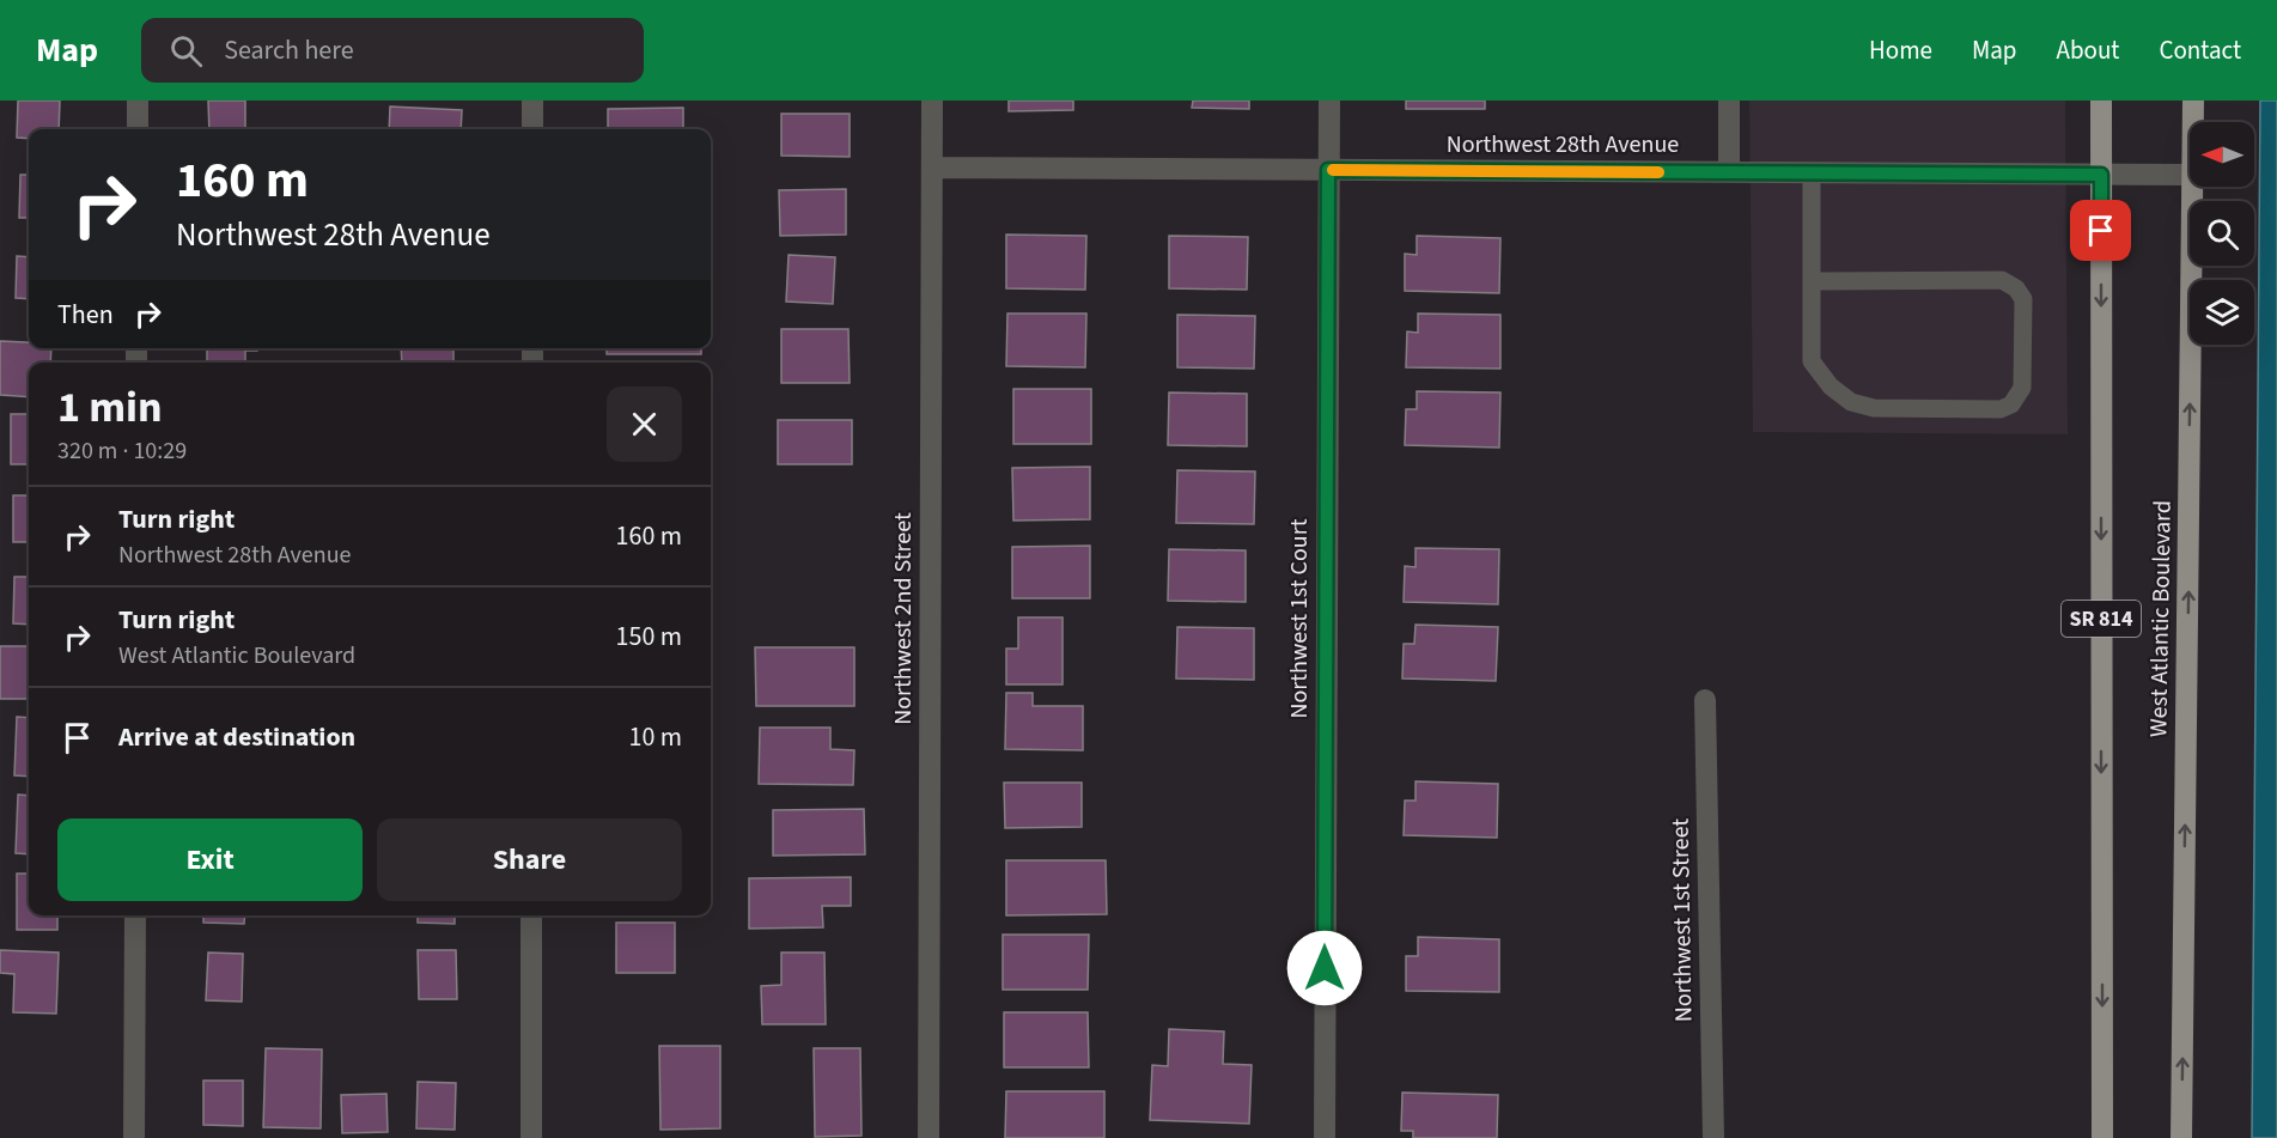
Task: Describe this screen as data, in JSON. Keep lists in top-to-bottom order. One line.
{"streets":{"main road":["SR 814","West Atlantic Boulevard"],"street":["Northwest 28th Avenue","Northwest 2nd Street","Northwest 1st Court","Northwest 1st Street"]},"crossings":[["Northwest 28th Avenue","Northwest 2nd Street"],["Northwest 28th Avenue","Northwest 1st Court"],["Northwest 28th Avenue","SR 814"]],"north":"left","page":{"header":"Map","search":"Search here","nav":["Home","Map","About","Contact"],"turn":["160 m","Northwest 28th Avenue"],"then":"Then","heading":["1 min","320 m · 10:29"],"list":[{"name":"Turn right","note":"Northwest 28th Avenue","value":"160 m"},{"name":"Turn right","note":"West Atlantic Boulevard","value":"150 m"},{"name":"Arrive at destination","value":"10 m"}],"buttons":["Exit","Share"]}}
